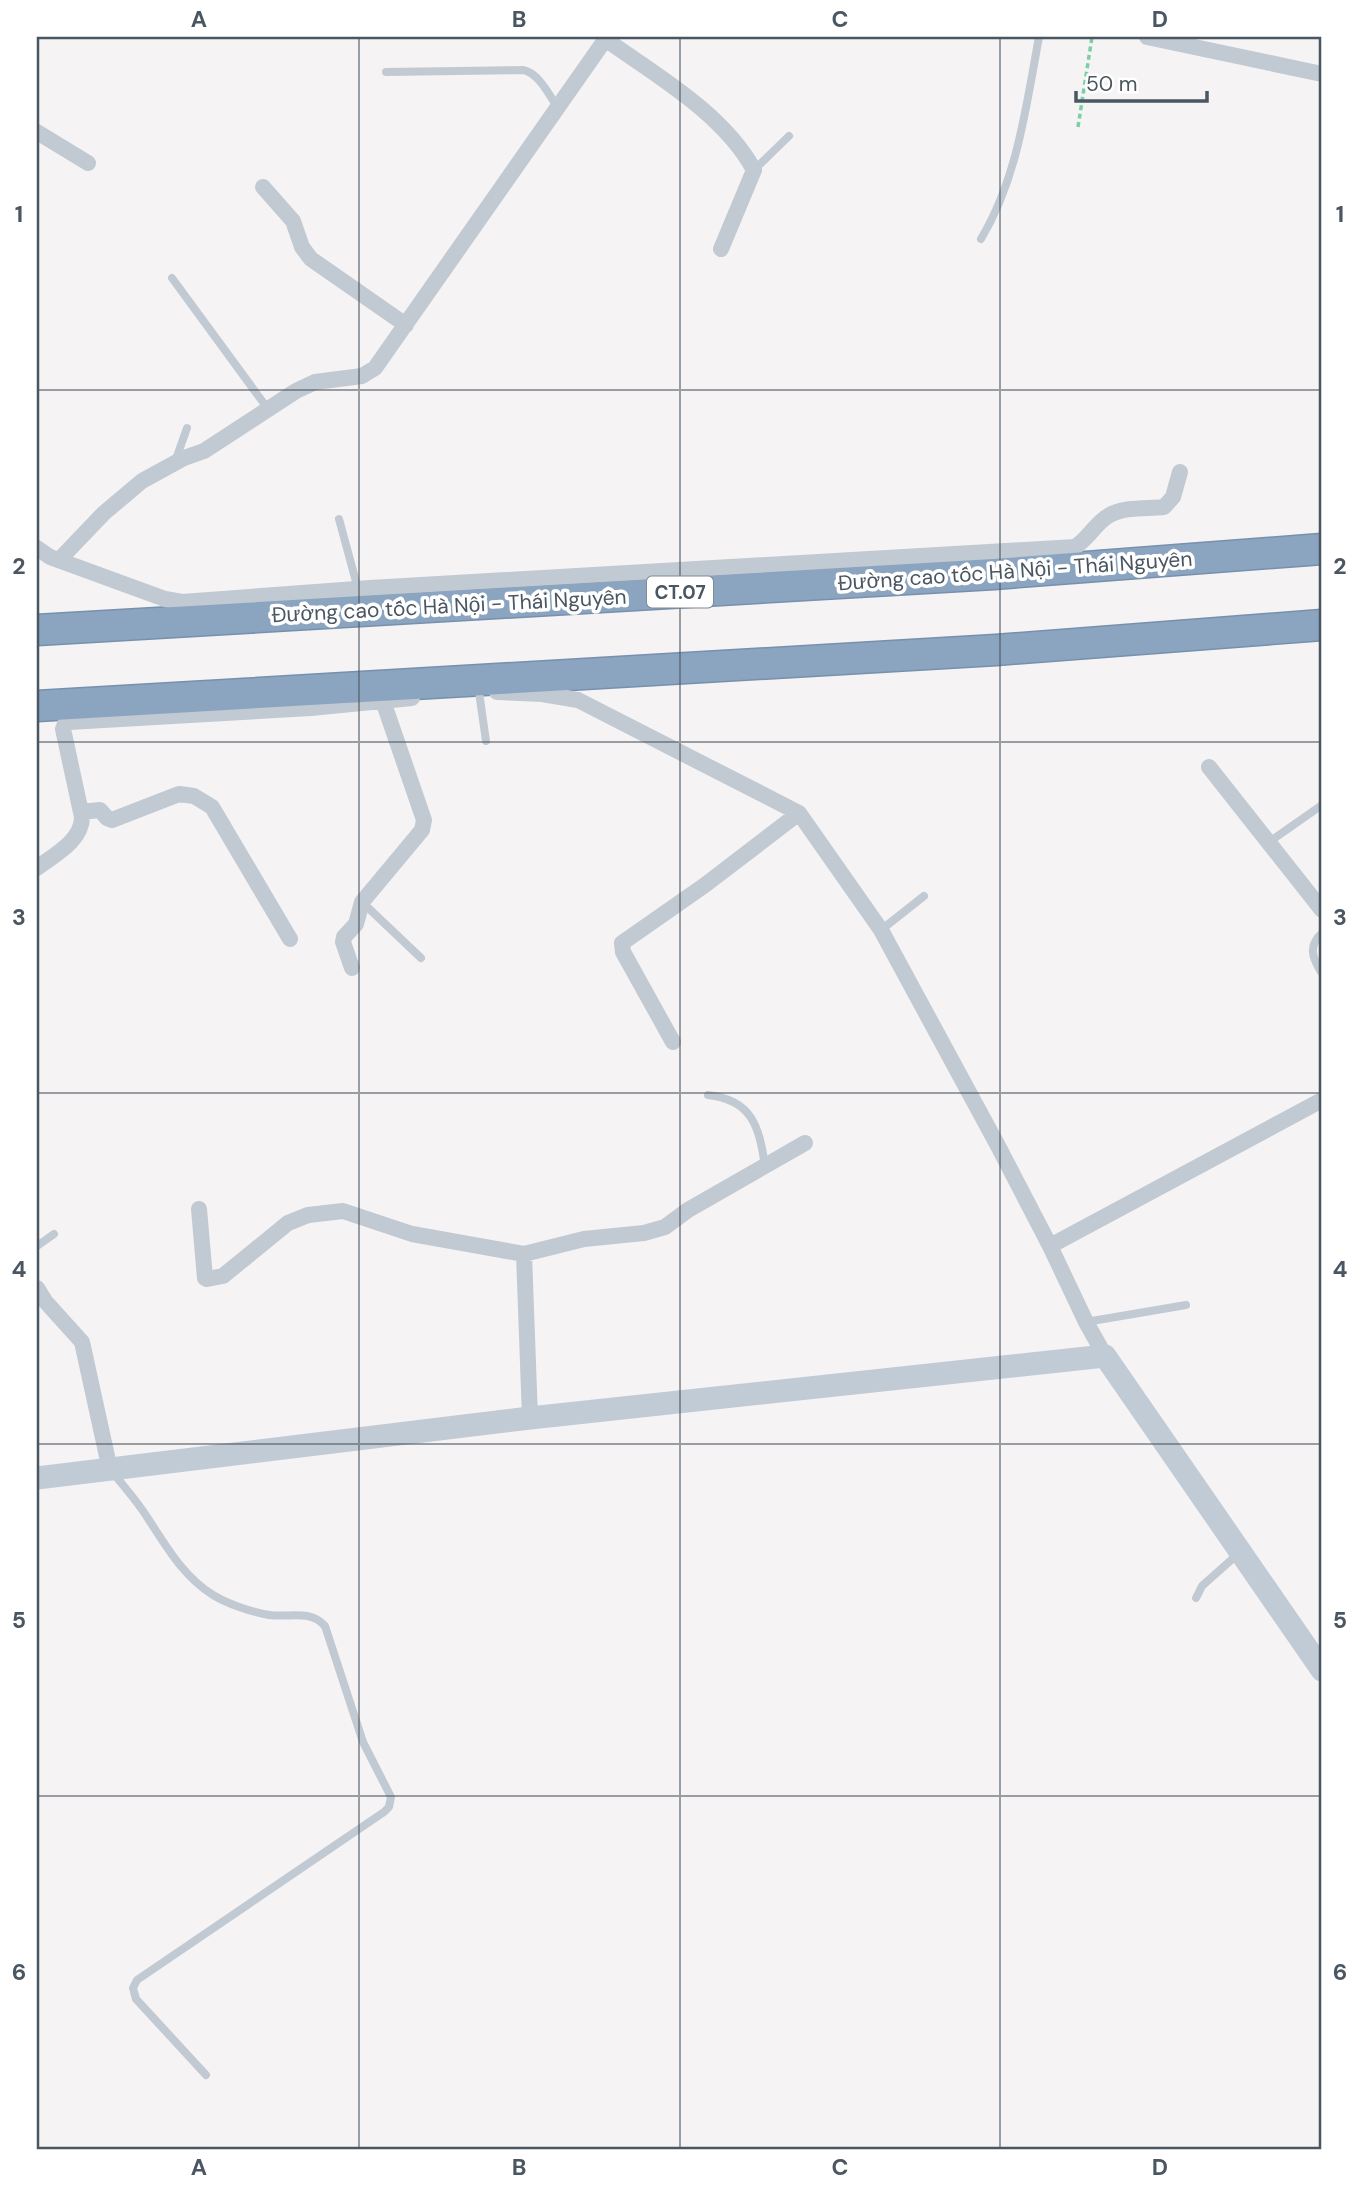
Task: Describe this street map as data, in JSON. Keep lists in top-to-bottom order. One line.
{"streets":{"highway":["Đường cao tốc Hà Nội - Thái Nguyên","CT.07"]},"scale_bar":"50 m","grid":{"columns":["A","B","C","D"],"rows":["1","2","3","4","5","6"]}}
